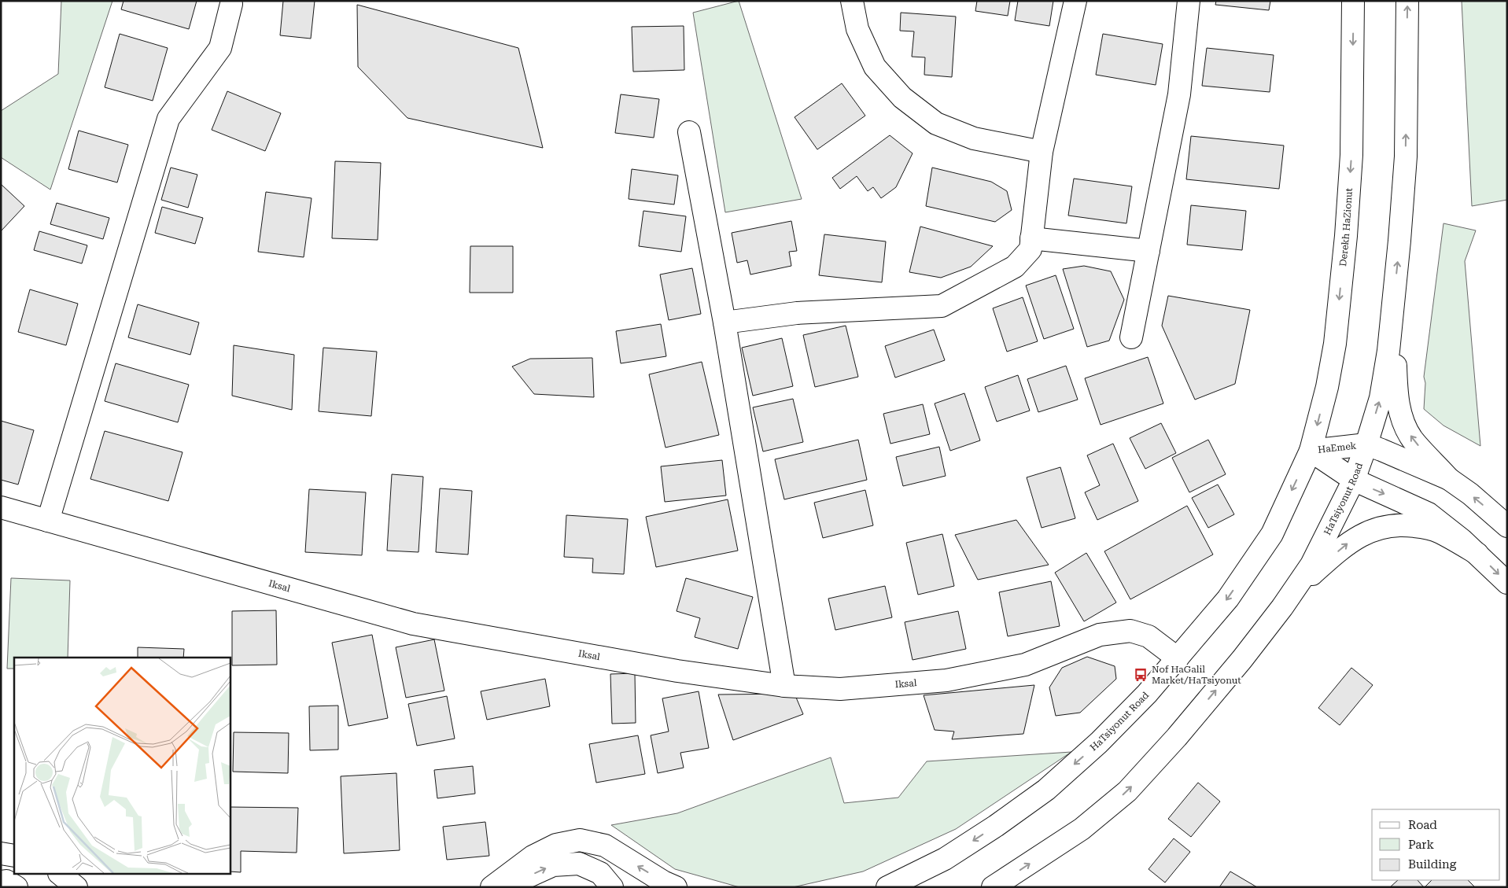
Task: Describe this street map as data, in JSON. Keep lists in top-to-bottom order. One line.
{"streets":{"main road":["Derekh HaZionut","HaEmek","HaTsiyonut Road","Iksal"]},"crossings":[["Derekh HaZionut","HaEmek"],["Derekh HaZionut","HaTsiyonut Road"],["HaEmek","HaTsiyonut Road"],["HaTsiyonut Road","Iksal"]],"places":{"bus stop":["Nof HaGalil Market/HaTsiyonut"]},"legend":["Road","Park","Building"]}
